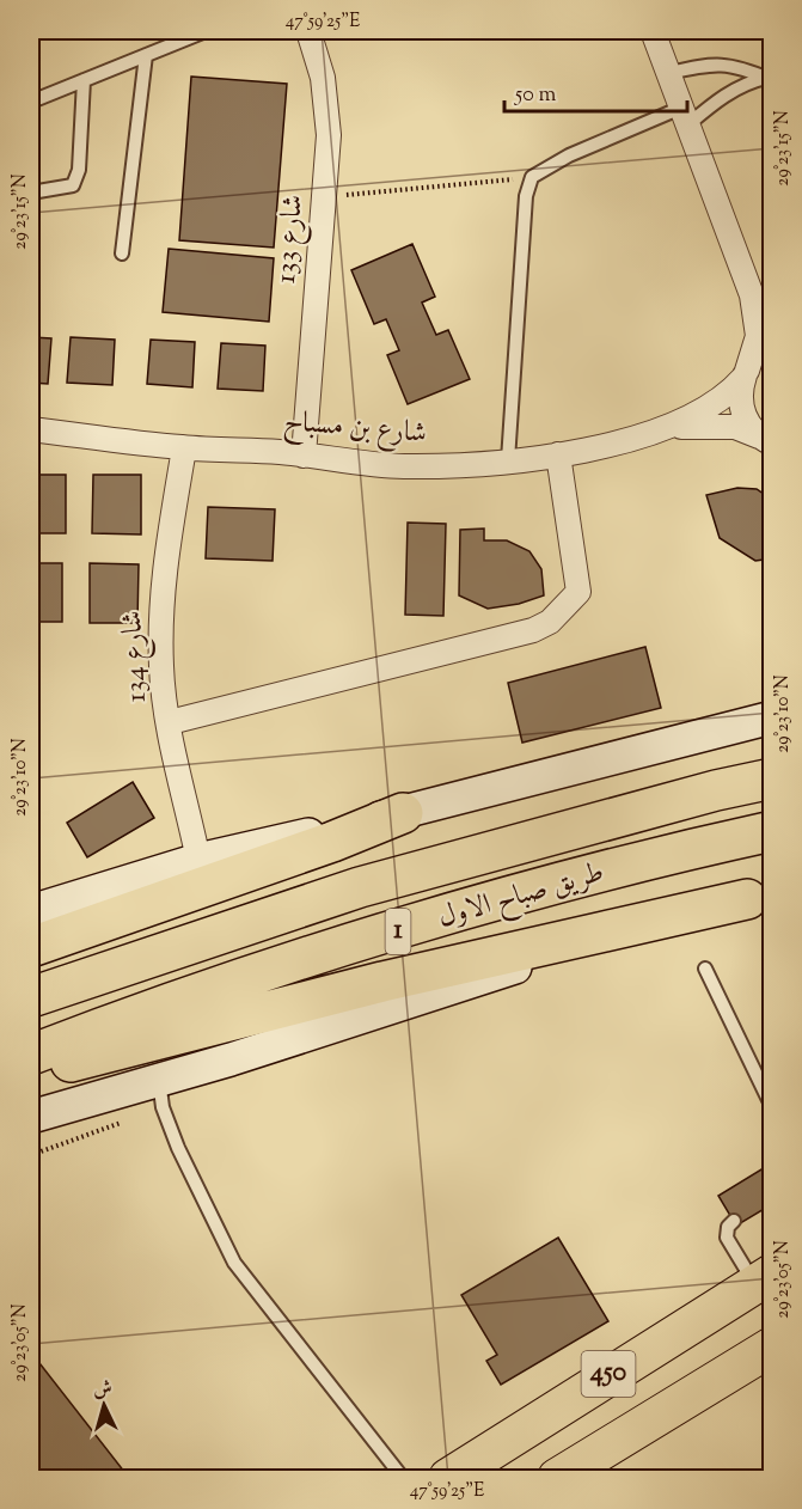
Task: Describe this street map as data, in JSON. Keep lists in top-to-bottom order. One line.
{"streets":{"highway":["طريق صباح الاول","1"],"main road":["450"],"street":["شارع 133","شارع بن مسباح","شارع 134"]},"crossings":[["شارع 133","شارع بن مسباح"],["شارع بن مسباح","شارع 134"]],"scale_bar":"50 m","north":"top","coordinates":["47°59'25\"E","29°23'15\"N","29°23'10\"N","29°23'05\"N"]}
